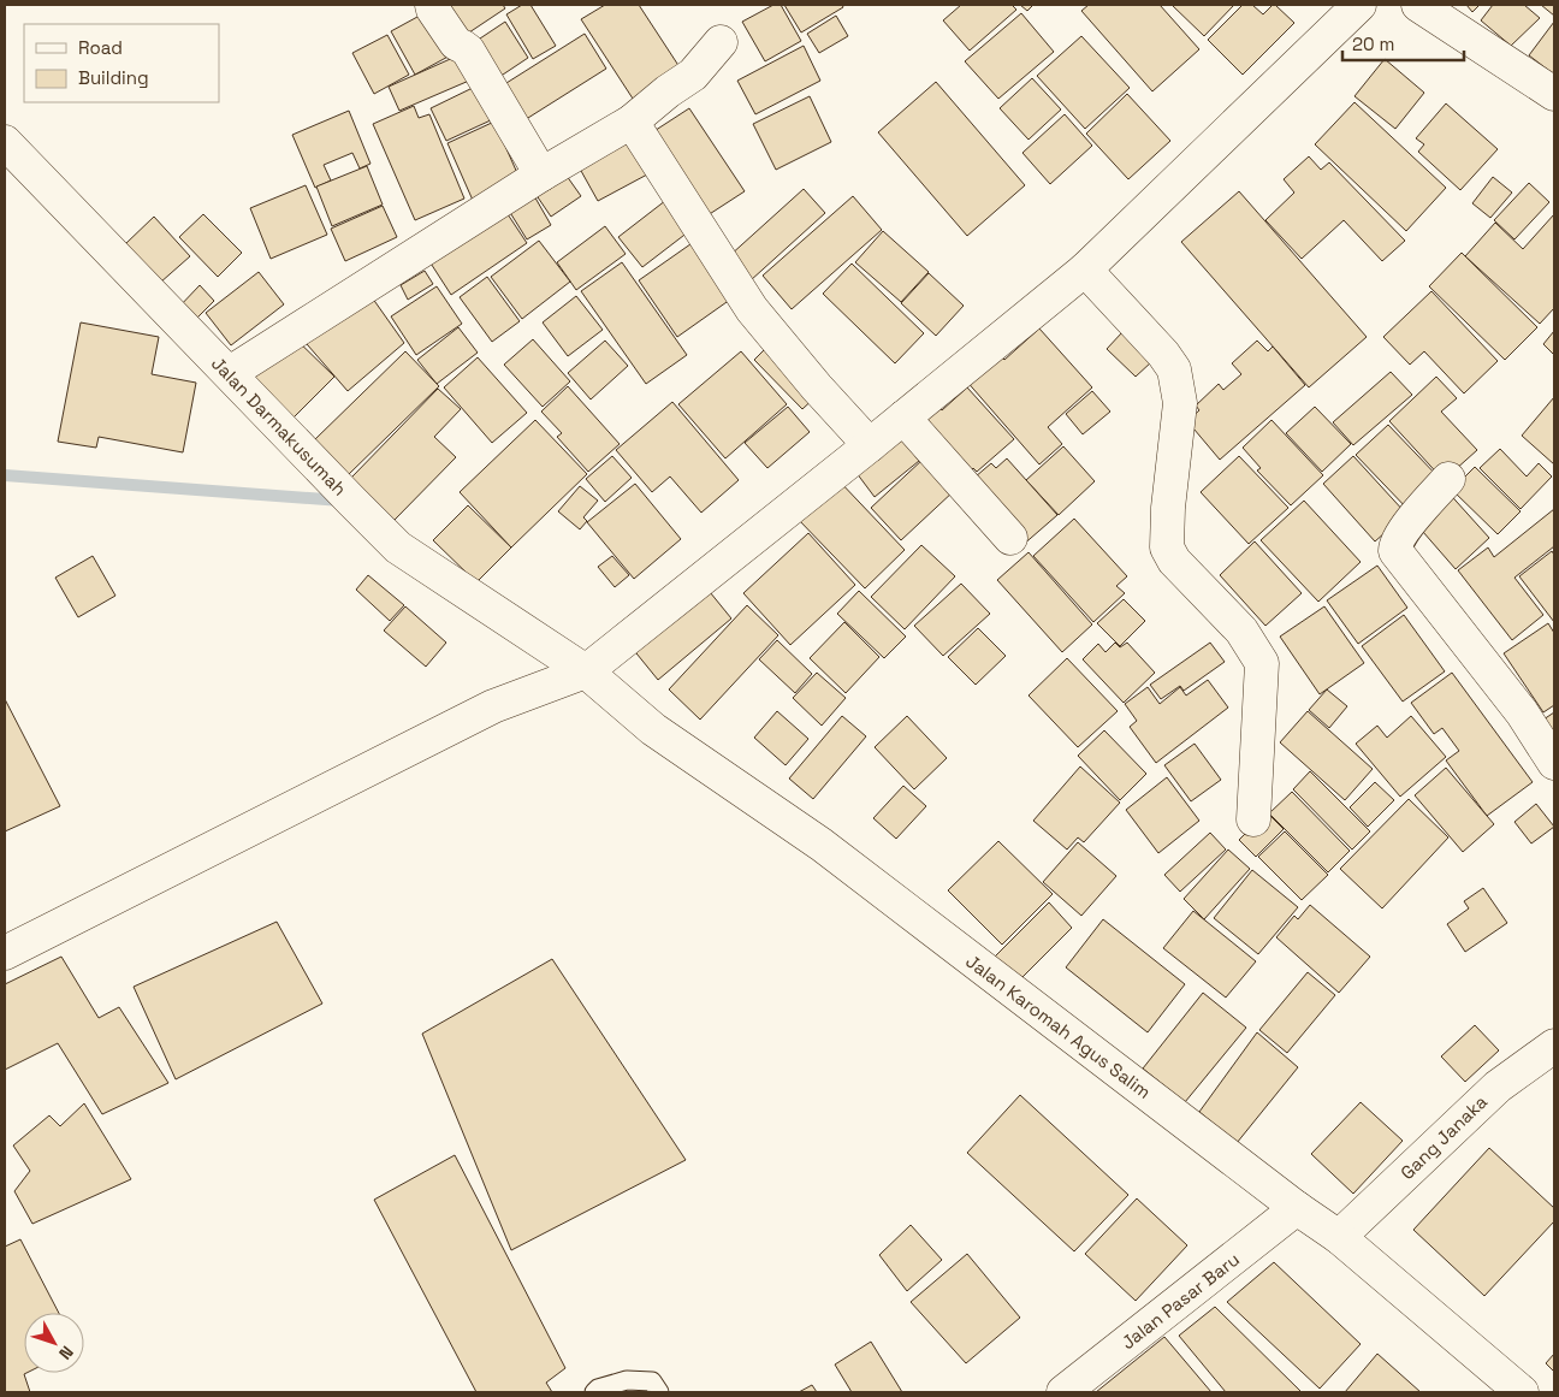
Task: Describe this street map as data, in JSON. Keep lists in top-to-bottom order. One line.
{"streets":{"street":["Jalan Darmakusumah","Jalan Karomah Agus Salim","Gang Janaka","Jalan Pasar Baru"]},"crossings":[["Jalan Darmakusumah","Jalan Karomah Agus Salim"],["Jalan Karomah Agus Salim","Gang Janaka"],["Jalan Karomah Agus Salim","Jalan Pasar Baru"]],"legend":["Road","Building"],"scale_bar":"20 m","north":"bottom right"}
